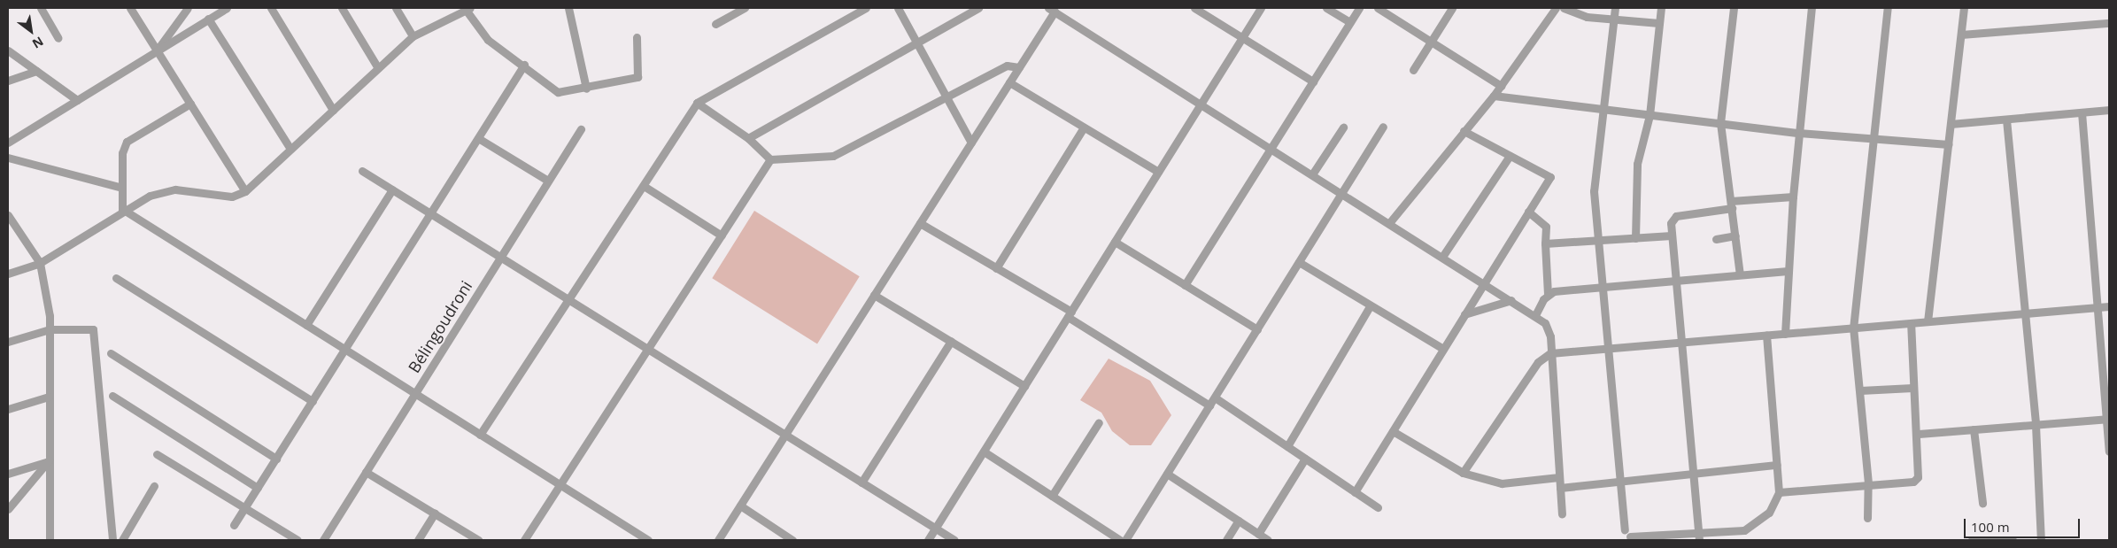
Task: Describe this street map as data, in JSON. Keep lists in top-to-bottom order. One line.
{"streets":{"street":["Bélingoudroni"]},"scale_bar":"100 m","north":"bottom right"}
